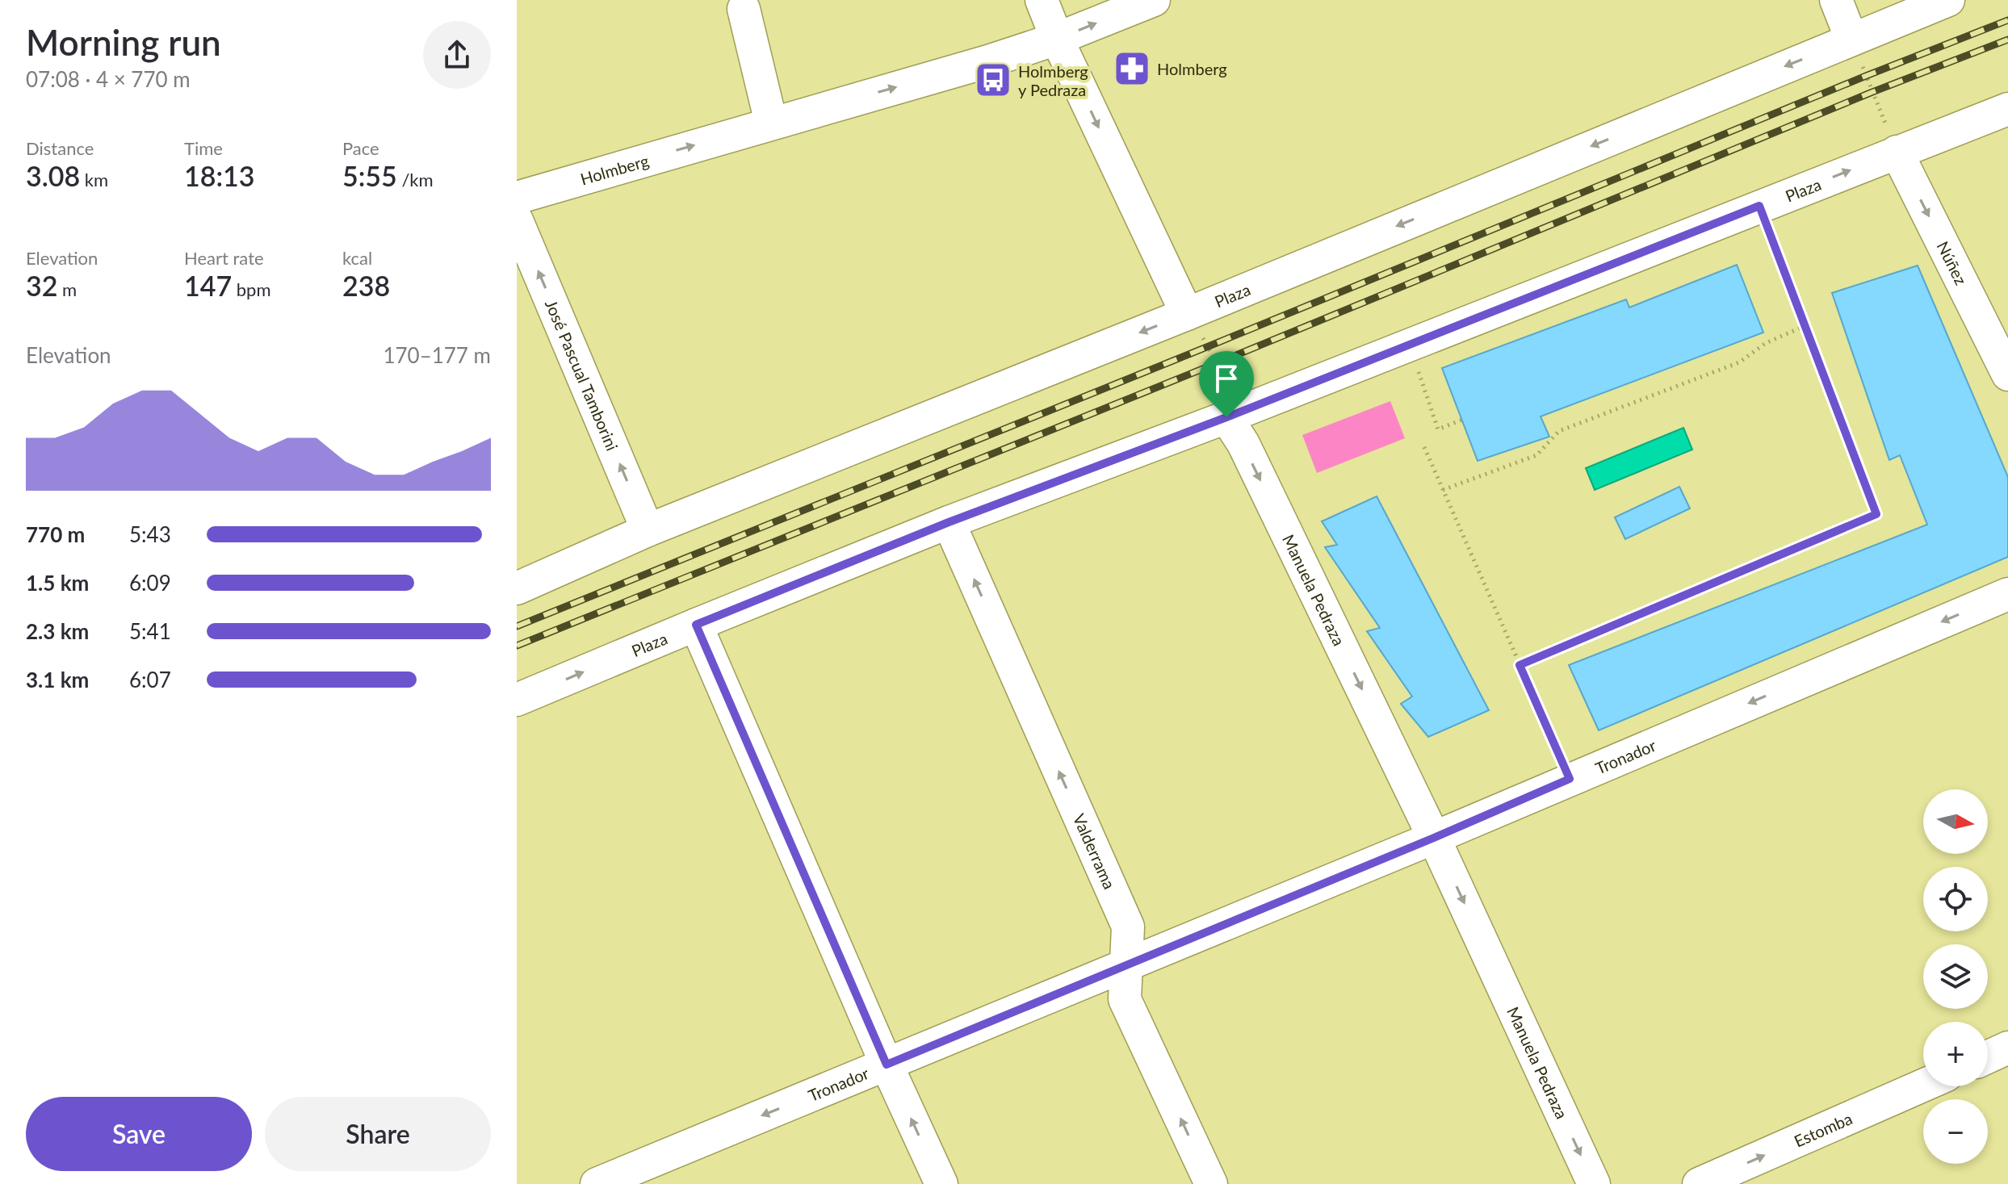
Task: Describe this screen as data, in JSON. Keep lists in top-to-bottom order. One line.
{"streets":{"street":["Holmberg","Plaza","Núñez","José Pascual Tamborini","Manuela Pedraza","Tronador","Valderrama","Estomba"]},"crossings":[["Plaza","Núñez"],["Plaza","José Pascual Tamborini"],["Plaza","Manuela Pedraza"],["Plaza","Valderrama"],["Manuela Pedraza","Tronador"],["Tronador","Valderrama"]],"one_way":["Holmberg","Núñez","José Pascual Tamborini","Manuela Pedraza","Tronador","Estomba"],"places":{"pharmacy":["Holmberg"],"bus stop":["Holmberg y Pedraza"]},"north":"right","page":{"heading":["Morning run","07:08 · 4 × 770 m"],"stats":[["Distance","3.08 km"],["Time","18:13"],["Pace","5:55 /km"],["Elevation","32 m"],["Heart rate","147 bpm"],["kcal","238"]],"chart":["Elevation","170–177 m"],"list":[{"name":"770 m","note":"5:43"},{"name":"1.5 km","note":"6:09"},{"name":"2.3 km","note":"5:41"},{"name":"3.1 km","note":"6:07"}],"map_buttons":["+","−"],"buttons":["Save","Share"]}}
